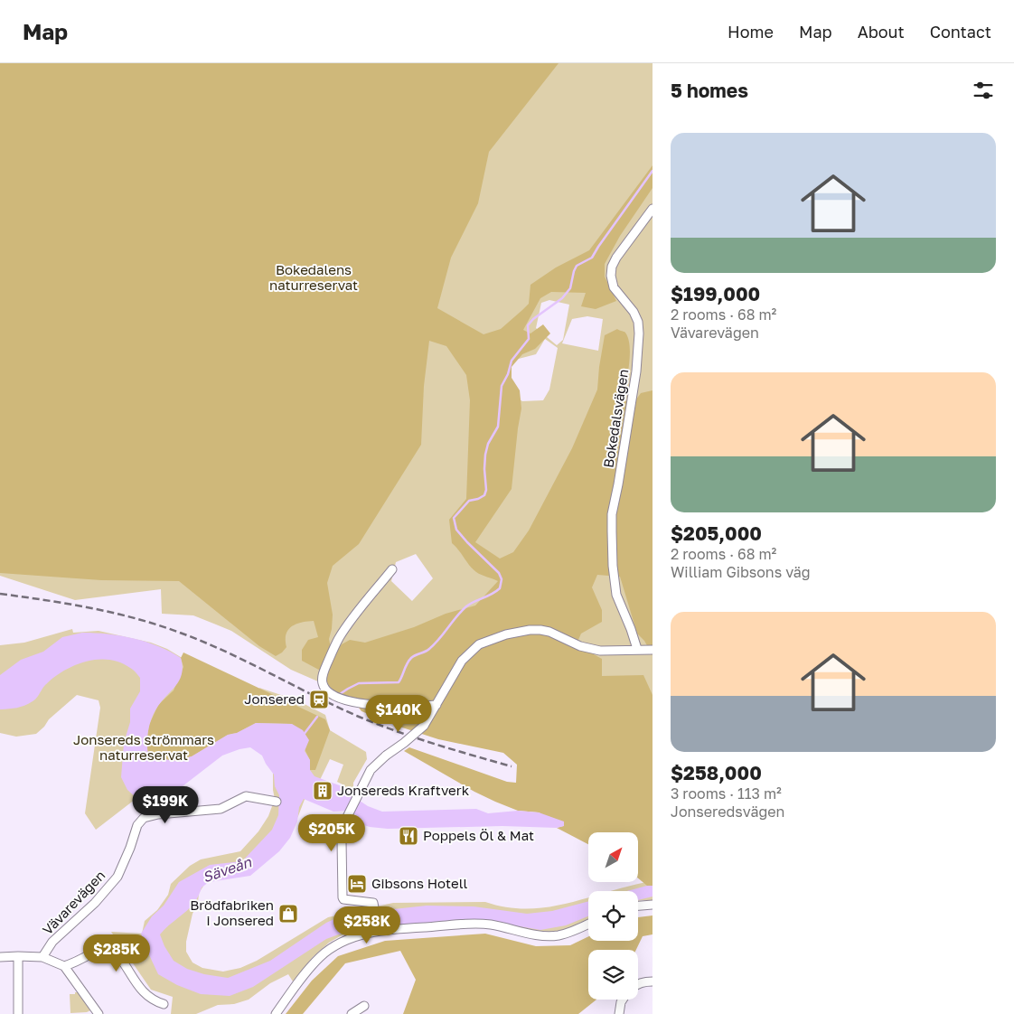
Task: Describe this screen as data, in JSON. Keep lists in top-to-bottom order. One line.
{"streets":{"street":["Bokedalsvägen","Vävarevägen"]},"water":["Säveån"],"parks":["Bokedalens naturreservat","Jonsereds strömmars naturreservat"],"places":{"station":["Jonsered"],"building":["Jonsereds Kraftverk"],"restaurant":["Poppels Öl & Mat"],"hotel":["Gibsons Hotell"],"shop":["Brödfabriken i Jonsered"]},"north":"top right","page":{"header":"Map","nav":["Home","Map","About","Contact"],"heading":"5 homes","list":[{"name":"$199,000","note":"2 rooms · 68 m² · Vävarevägen"},{"name":"$205,000","note":"2 rooms · 68 m² · William Gibsons väg"},{"name":"$258,000","note":"3 rooms · 113 m² · Jonseredsvägen"}],"price":["$140K","$199K","$205K","$258K","$285K"]}}
